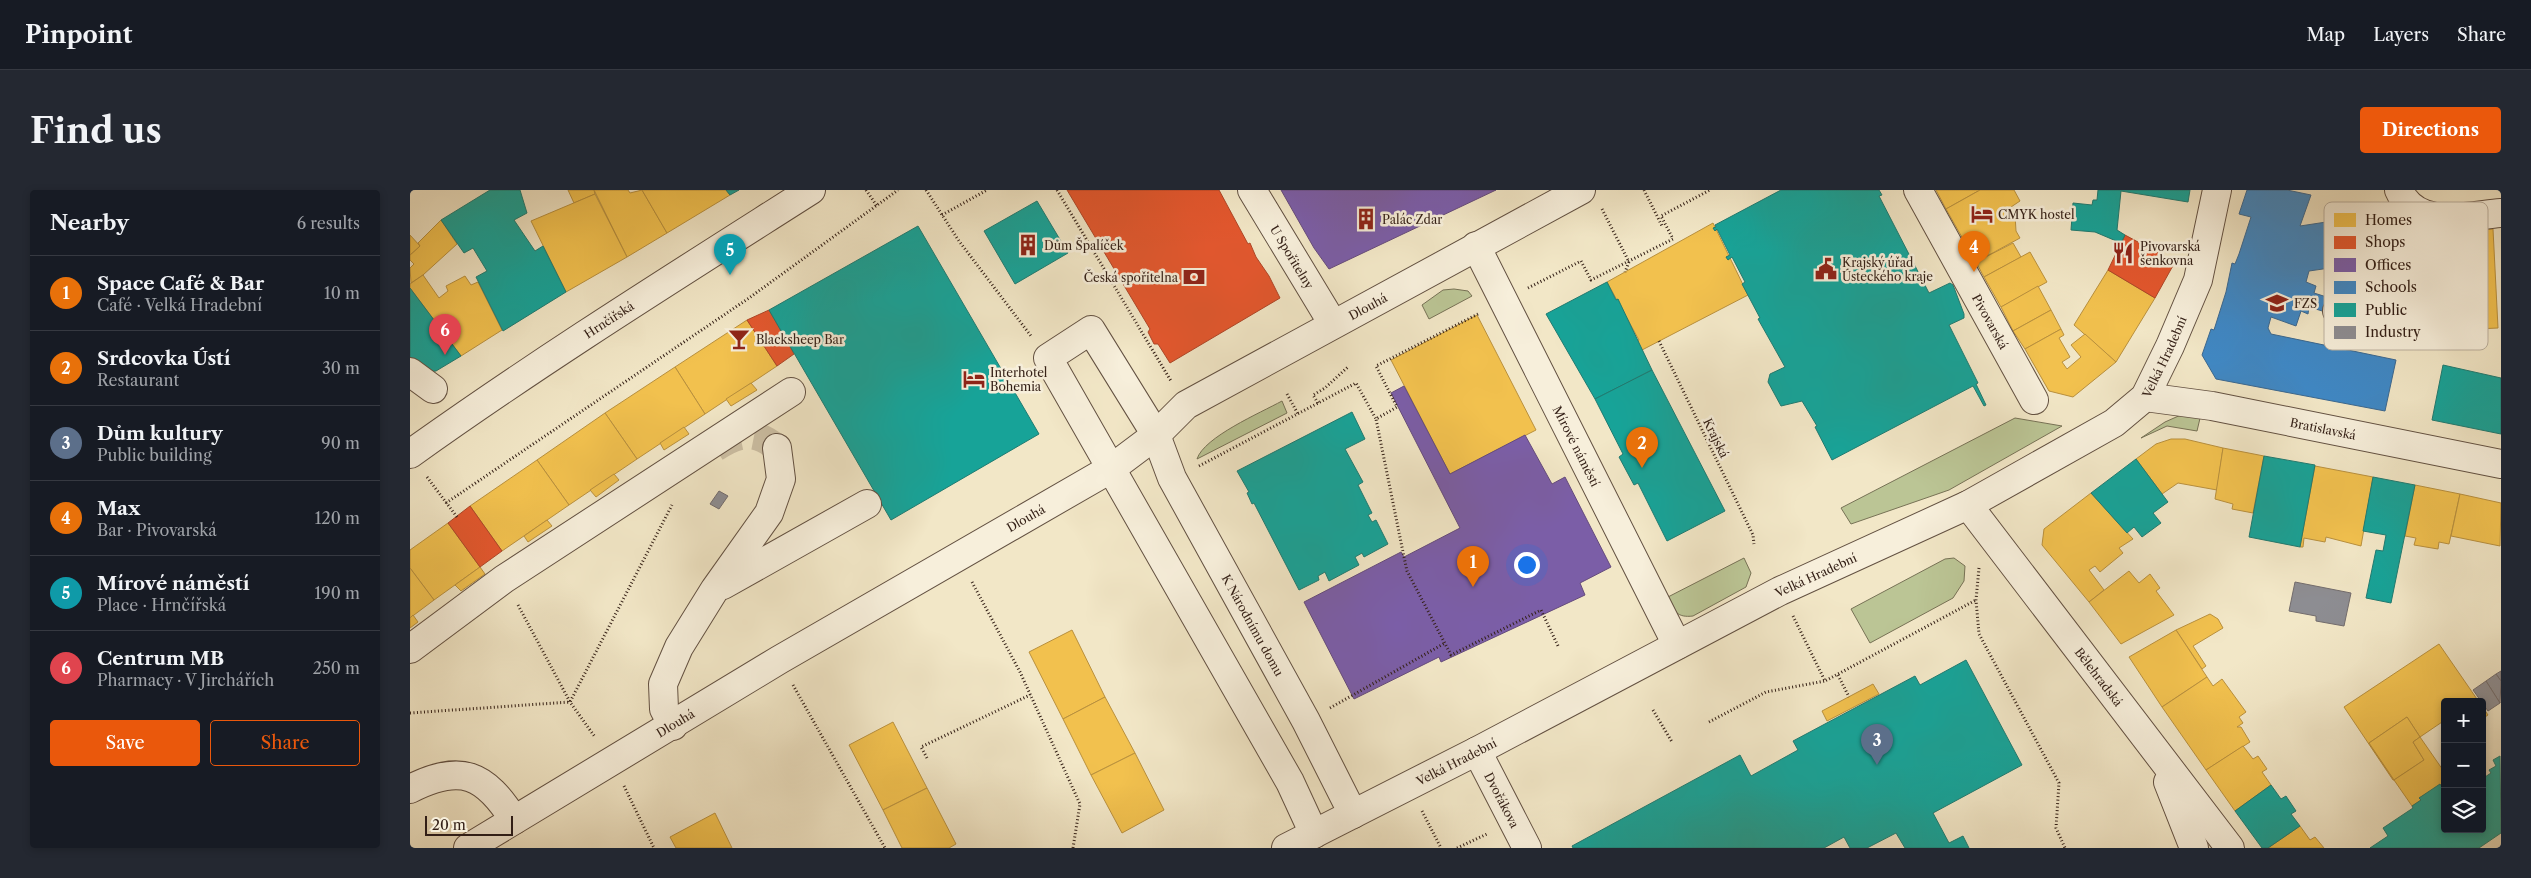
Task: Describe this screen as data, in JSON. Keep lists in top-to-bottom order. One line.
{"streets":{"street":["U Spořitelny","Dlouhá","Hrnčířská","Pivovarská","Velká Hradební","Bratislavská","Mírové náměstí","K Národnímu domu","Bělehradská","Dvořákova"],"path":["Krajská"]},"crossings":[["U Spořitelny","Dlouhá"],["Dlouhá","Mírové náměstí"],["Dlouhá","K Národnímu domu"],["Velká Hradební","Bratislavská"],["Velká Hradební","Mírové náměstí"],["Velká Hradební","K Národnímu domu"],["Velká Hradební","Bělehradská"],["Velká Hradební","Dvořákova"]],"places":{"hotel":["CMYK hostel","Interhotel Bohemia"],"building":["Palác Zdar","Dům Špalíček"],"restaurant":["Pivovarská šenkovna"],"public building":["Krajský úřad Ústeckého kraje"],"bank":["Česká spořitelna"],"school or university":["FZS"],"bar":["Blacksheep Bar"]},"legend":["Homes","Shops","Offices","Schools","Public","Industry"],"scale_bar":"20 m","page":{"header":"Pinpoint","nav":["Map","Layers","Share"],"buttons":["Directions",["Save","Share"]],"title":"Find us","heading":["Nearby","6 results"],"pins":["4","5","6","2","1","3"],"list":[{"mark":"1","name":"Space Café & Bar","note":"Café · Velká Hradební","value":"10 m"},{"mark":"2","name":"Srdcovka Ústí","note":"Restaurant","value":"30 m"},{"mark":"3","name":"Dům kultury","note":"Public building","value":"90 m"},{"mark":"4","name":"Max","note":"Bar · Pivovarská","value":"120 m"},{"mark":"5","name":"Mírové náměstí","note":"Place · Hrnčířská","value":"190 m"},{"mark":"6","name":"Centrum MB","note":"Pharmacy · V Jirchářích","value":"250 m"}],"map_buttons":["+","−"],"scale":"20 m"}}
